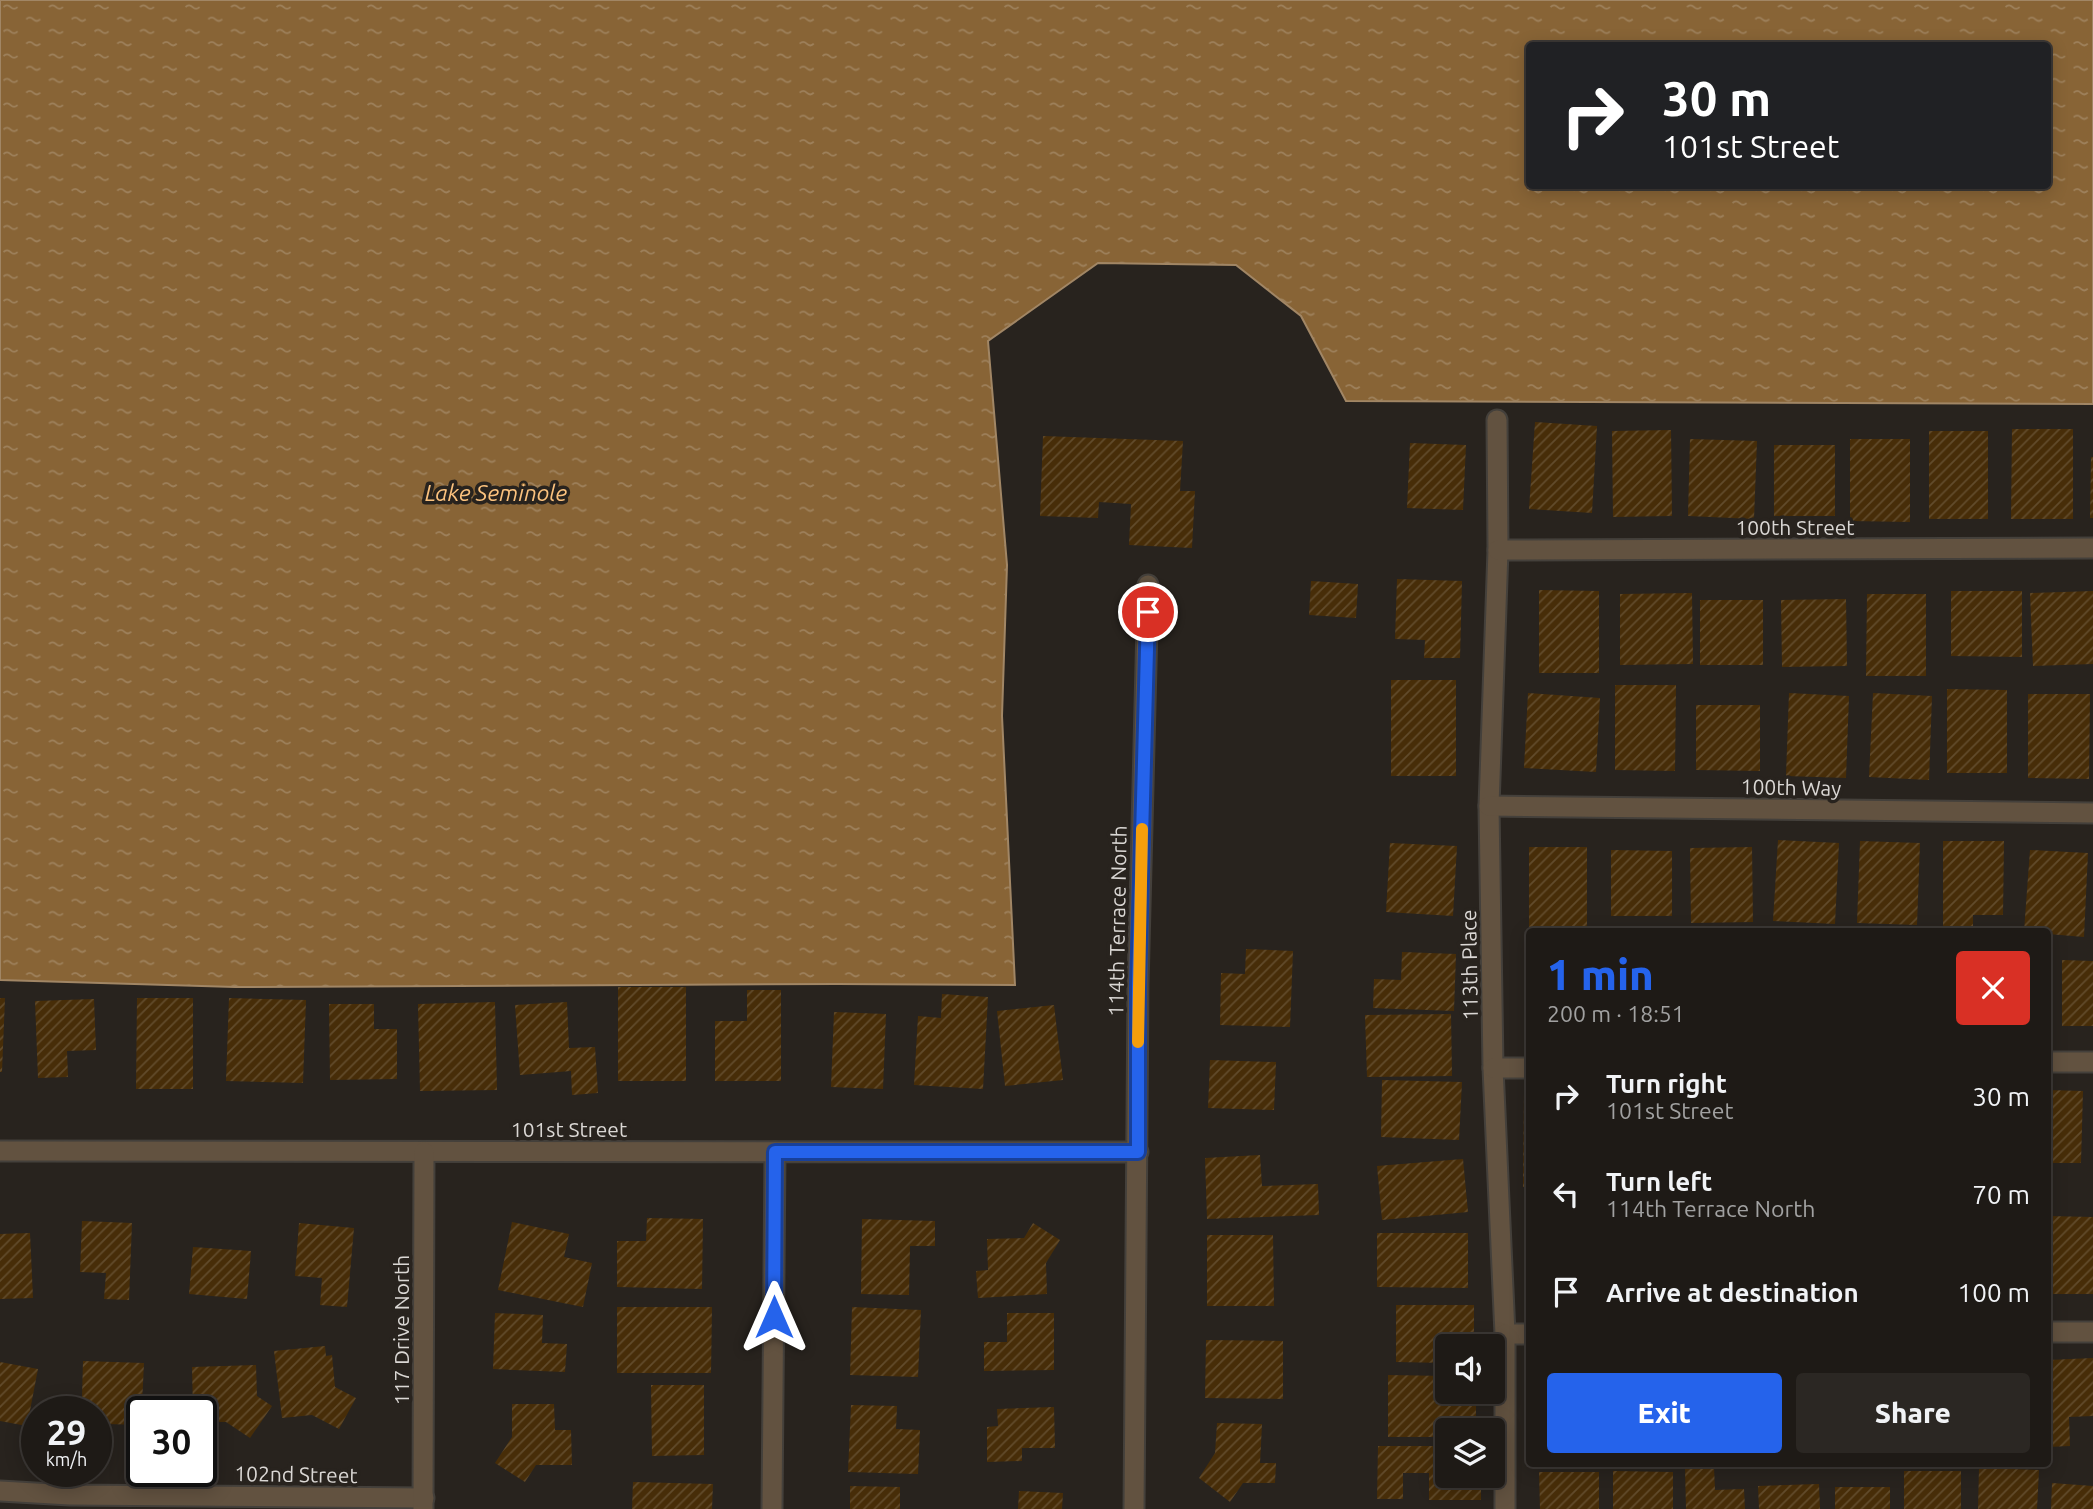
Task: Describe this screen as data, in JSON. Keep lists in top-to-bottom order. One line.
{"streets":{"street":["100th Street","100th Way","114th Terrace North","113th Place","101st Street","117 Drive North","102nd Street"]},"crossings":[["100th Street","113th Place"],["100th Way","113th Place"],["114th Terrace North","101st Street"],["101st Street","117 Drive North"],["117 Drive North","102nd Street"]],"water":["Lake Seminole"],"page":{"turn":["30 m","101st Street"],"heading":["1 min","200 m · 18:51"],"list":[{"name":"Turn right","note":"101st Street","value":"30 m"},{"name":"Turn left","note":"114th Terrace North","value":"70 m"},{"name":"Arrive at destination","value":"100 m"}],"buttons":["Exit","Share"],"speed":"29 km/h","limit":"30"}}
